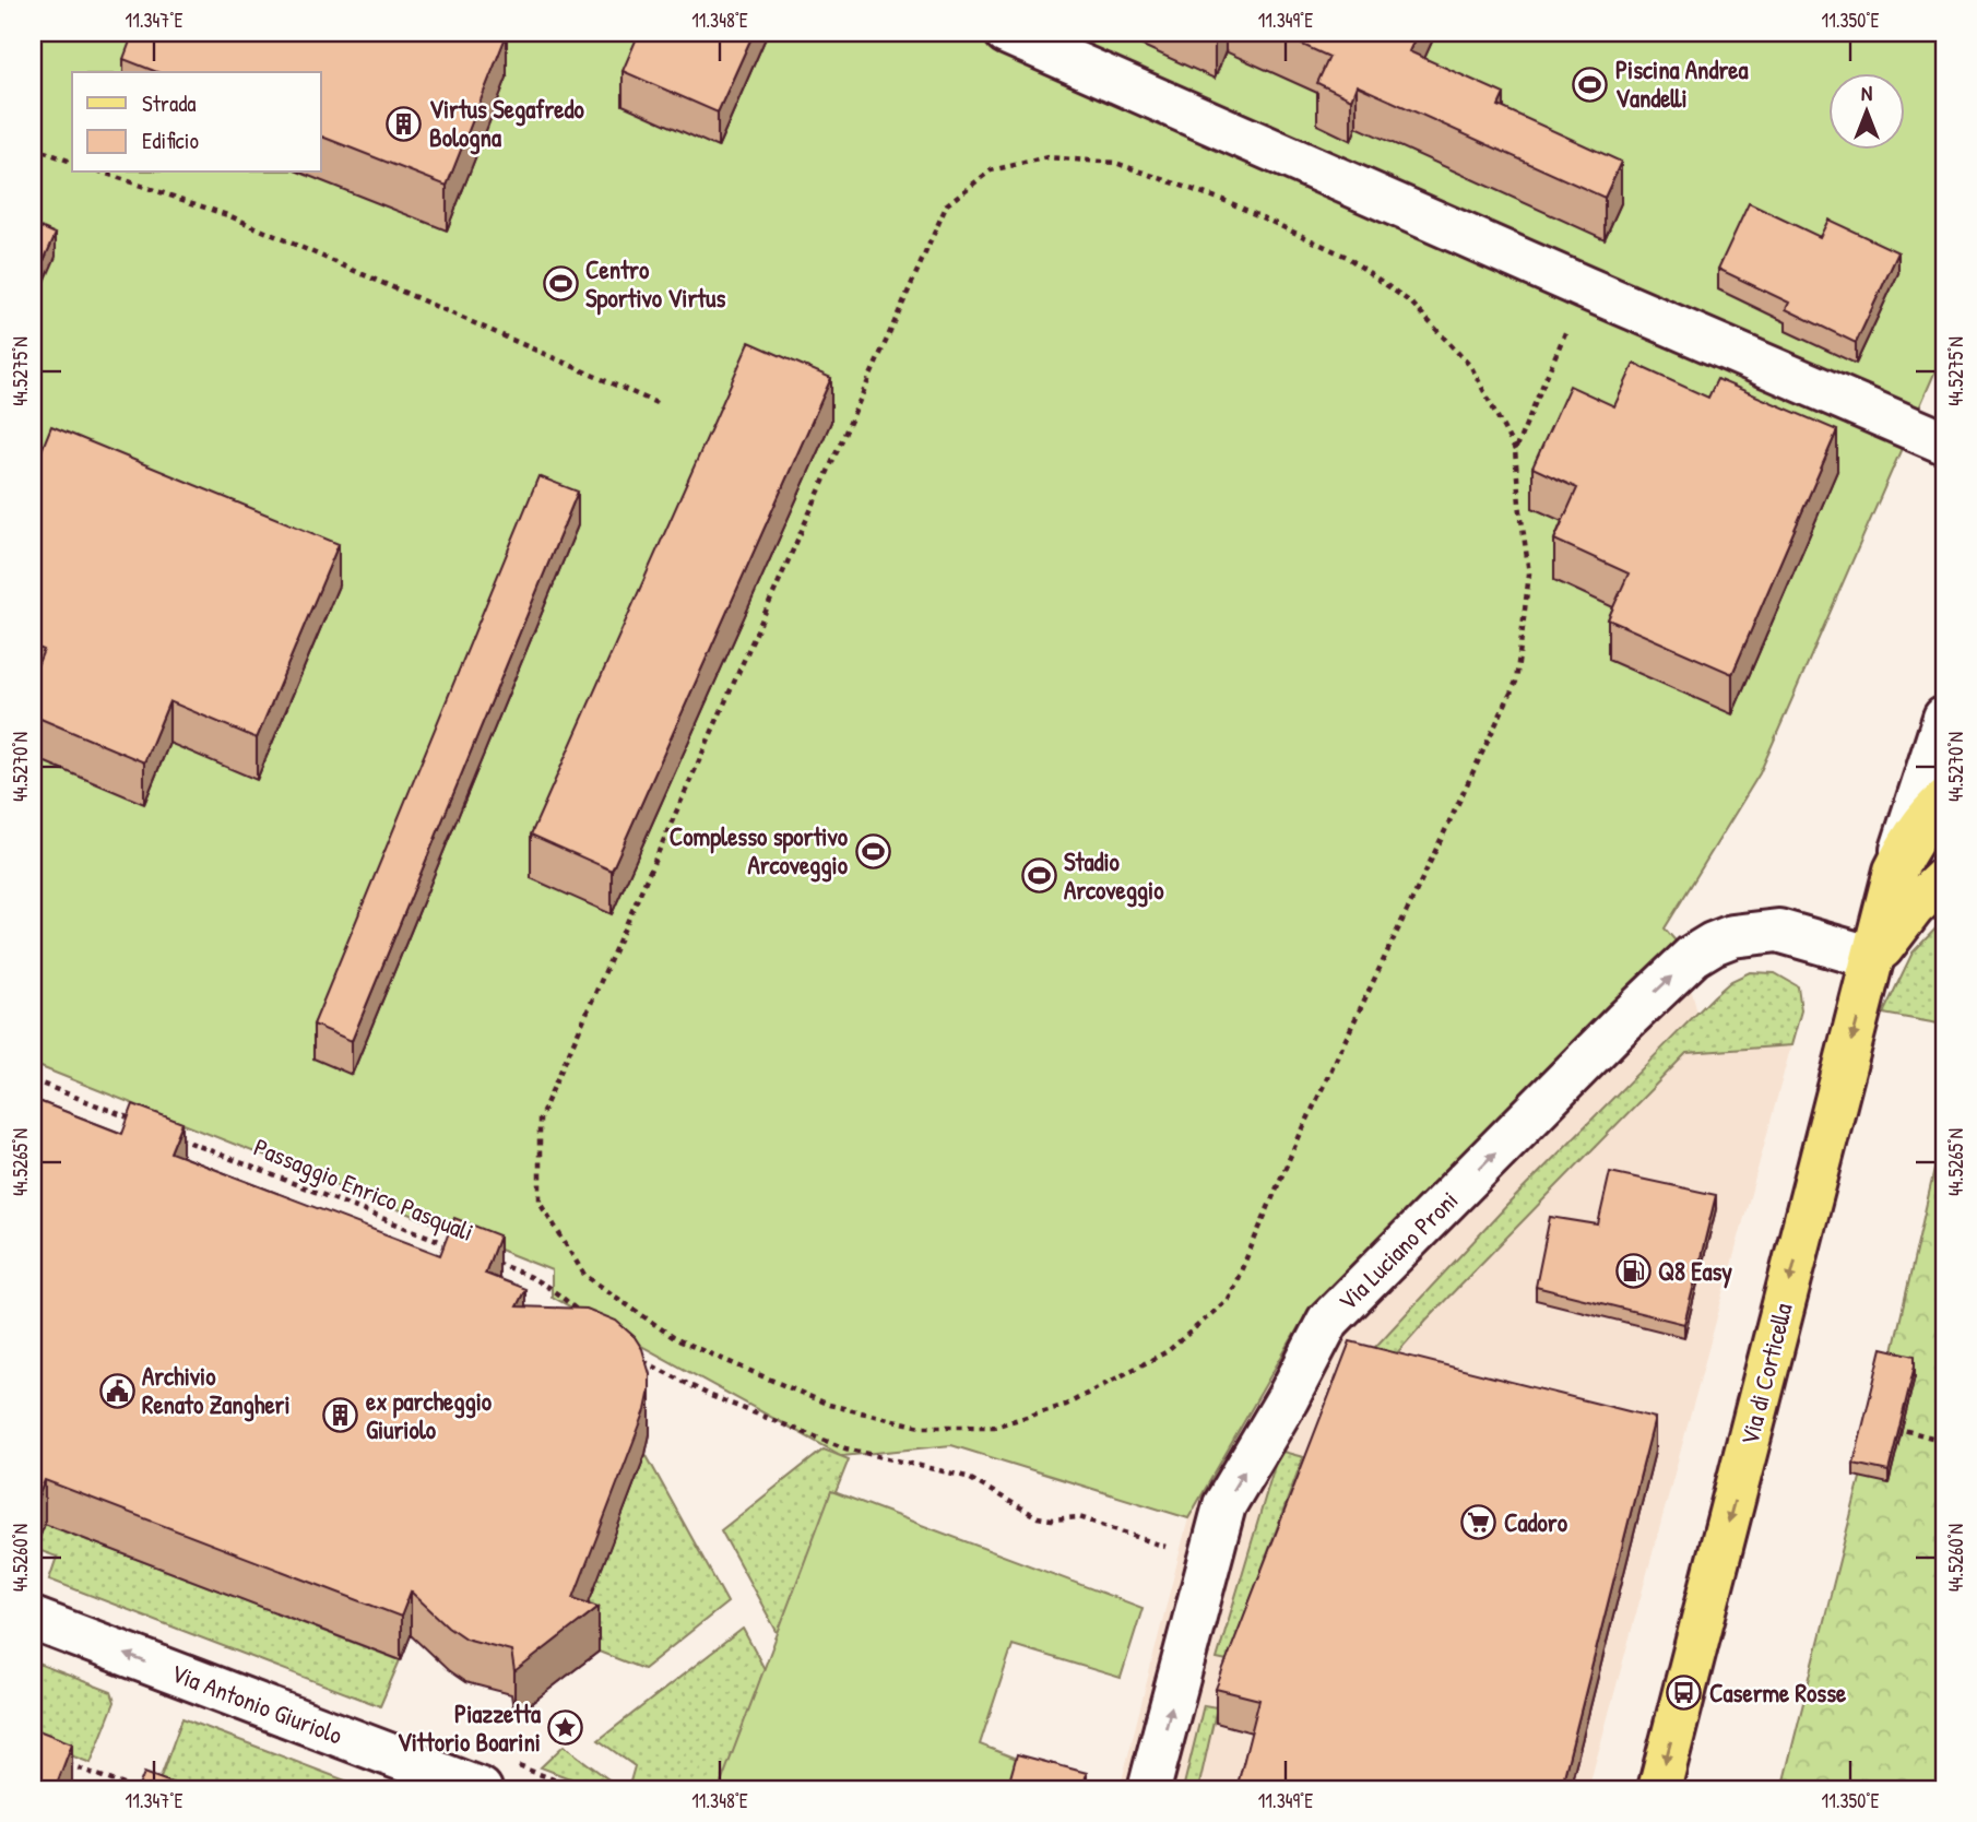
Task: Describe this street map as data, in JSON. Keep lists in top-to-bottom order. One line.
{"streets":{"main road":["Via di Corticella"],"street":["Via Luciano Proni","Via Antonio Giuriolo"],"path":["Passaggio Enrico Pasquali"]},"crossings":[["Via Luciano Proni","Via di Corticella"]],"one_way":["Via Luciano Proni","Via di Corticella","Via Antonio Giuriolo"],"places":{"sports":["Piscina Andrea Vandelli","Centro Sportivo Virtus","Complesso sportivo Arcoveggio","Stadio Arcoveggio"],"building":["Virtus Segafredo Bologna","ex parcheggio Giuriolo"],"fuel station":["Q8 Easy"],"public building":["Archivio Renato Zangheri"],"supermarket":["Cadoro"],"bus stop":["Caserme Rosse"],"place":["Piazzetta Vittorio Boarini"]},"legend":["Strada","Edificio"],"north":"top","coordinates":["11.347°E","11.348°E","11.349°E","11.350°E","44.5275°N","44.5270°N","44.5265°N","44.5260°N"]}
